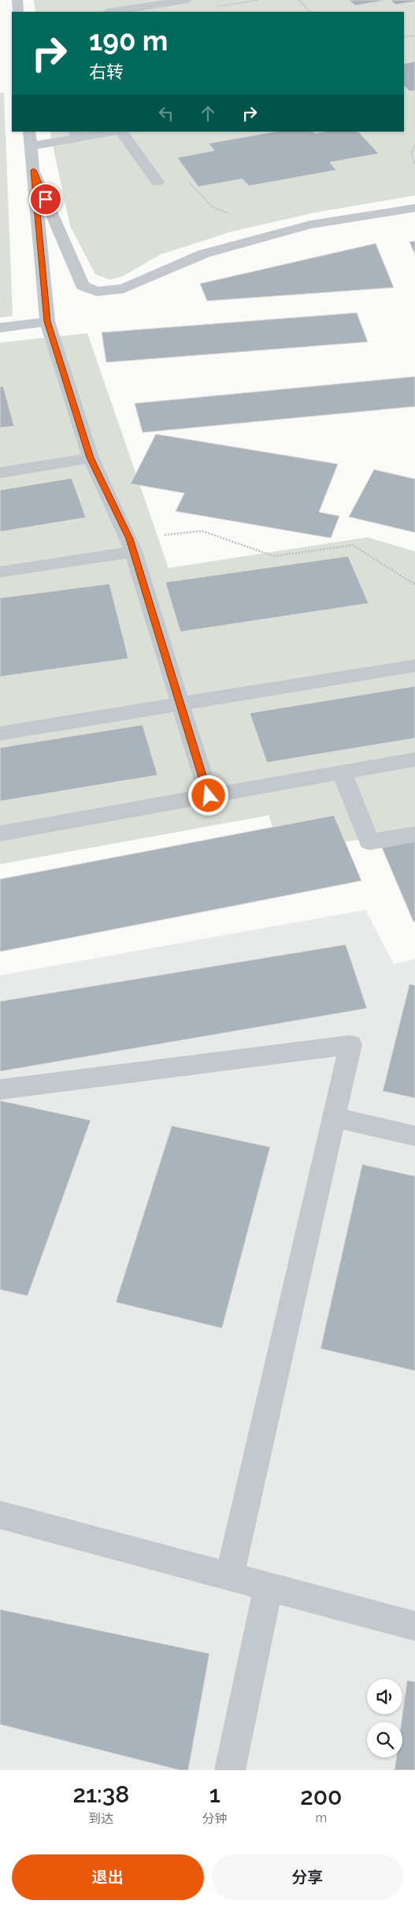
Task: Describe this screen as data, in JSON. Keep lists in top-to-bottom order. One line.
{"page":{"turn":["190 m","右转"],"eta":["21:38","到达","1","分钟","200","m"],"buttons":["退出","分享"]}}
